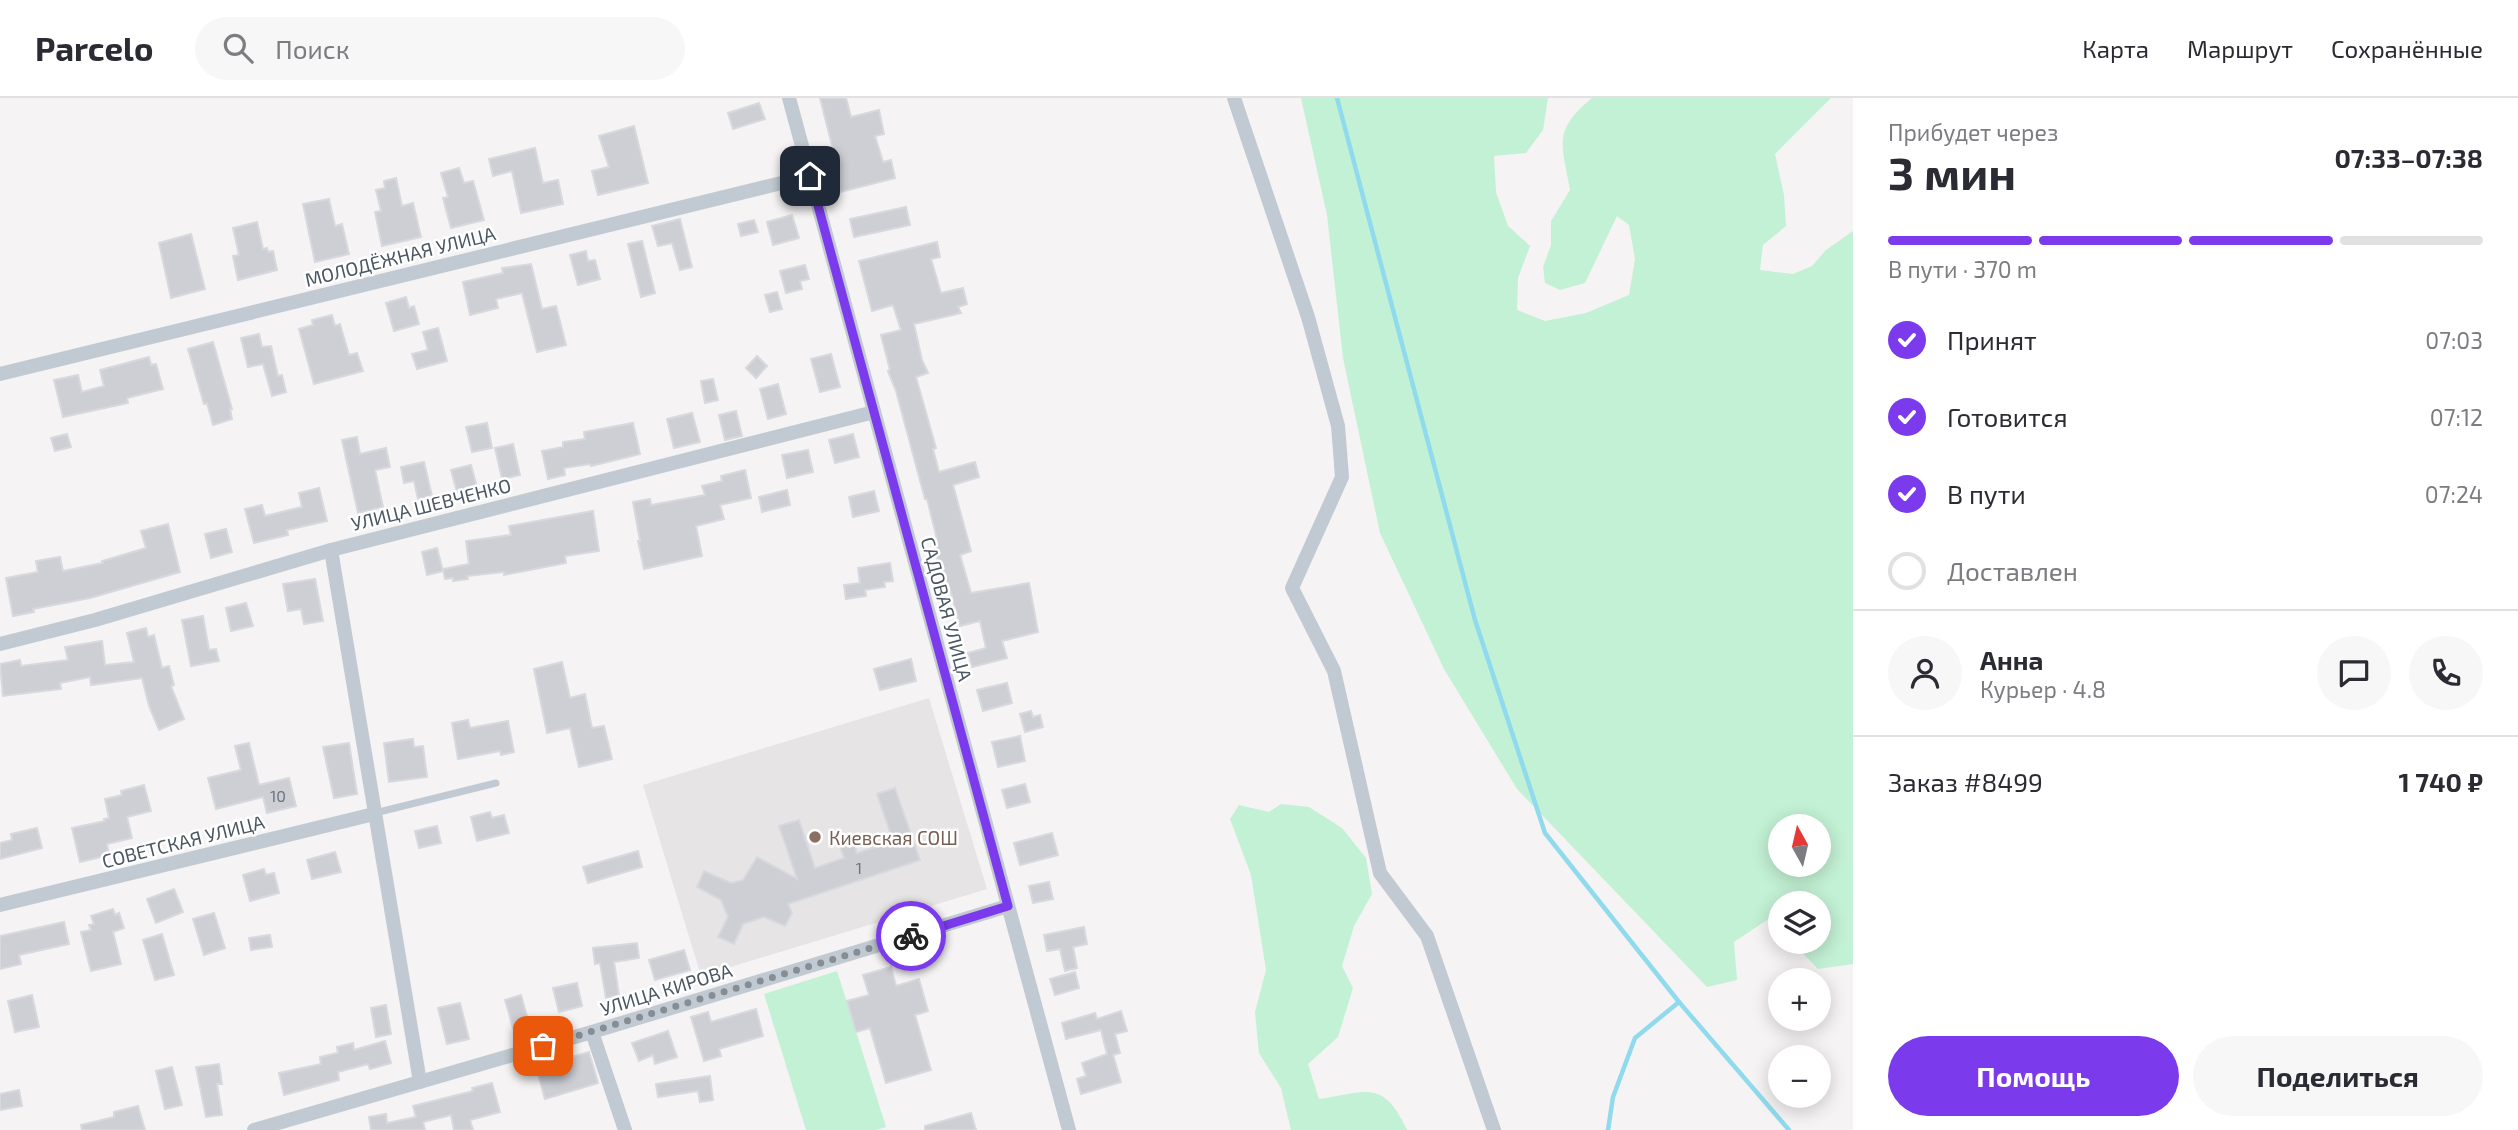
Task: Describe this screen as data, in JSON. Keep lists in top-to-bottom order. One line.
{"streets":{"street":["МОЛОДЁЖНАЯ УЛИЦА","УЛИЦА ШЕВЧЕНКО","САДОВАЯ УЛИЦА","СОВЕТСКАЯ УЛИЦА","УЛИЦА КИРОВА"]},"crossings":[["МОЛОДЁЖНАЯ УЛИЦА","САДОВАЯ УЛИЦА"],["УЛИЦА ШЕВЧЕНКО","САДОВАЯ УЛИЦА"],["САДОВАЯ УЛИЦА","УЛИЦА КИРОВА"]],"places":["Киевская СОШ"],"house_numbers":["10","1"],"north":"top","page":{"header":"Parcelo","search":"Поиск","nav":["Карта","Маршрут","Сохранённые"],"heading":["3 мин","Прибудет через","07:33–07:38"],"panel":["Анна","Курьер · 4.8","Заказ #8499","1 740 ₽"],"bar":"В пути · 370 m","list":[["Принят","07:03"],["Готовится","07:12"],["В пути","07:24"],"Доставлен"],"map_buttons":["+","−"],"buttons":["Помощь","Поделиться"]}}
